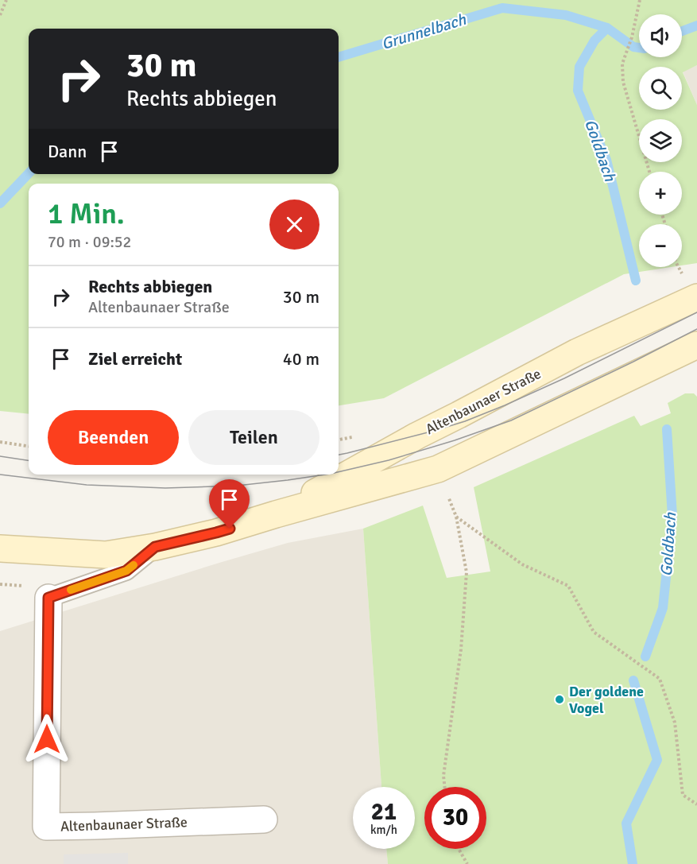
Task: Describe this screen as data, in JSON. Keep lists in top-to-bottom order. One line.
{"streets":{"main road":["Altenbaunaer Straße"]},"water":["Grunnelbach","Goldbach"],"places":["Der goldene Vogel"],"page":{"map_buttons":["+","−"],"turn":["30 m","Rechts abbiegen"],"then":"Dann","heading":["1 Min.","70 m · 09:52"],"list":[{"name":"Rechts abbiegen","note":"Altenbaunaer Straße","value":"30 m"},{"name":"Ziel erreicht","value":"40 m"}],"buttons":["Beenden","Teilen"],"speed":"21 km/h","limit":"30"}}
